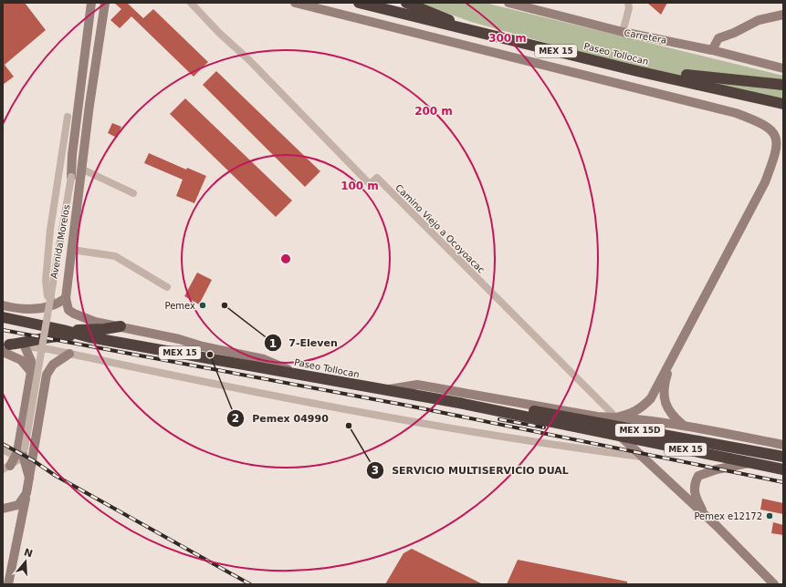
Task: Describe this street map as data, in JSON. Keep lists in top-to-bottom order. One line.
{"streets":{"highway":["MEX 15","Paseo Tollocan","MEX 15D"],"main road":["Carretera","Avenida Morelos"],"street":["Camino Viejo a Ocoyoacac"]},"crossings":[["MEX 15","Paseo Tollocan"],["MEX 15","MEX 15D"],["Paseo Tollocan","MEX 15D"]],"places":["Pemex","7-Eleven","Pemex 04990","SERVICIO MULTISERVICIO DUAL","Pemex e12172"],"north":"top","rings":["300 m","200 m","100 m"]}
